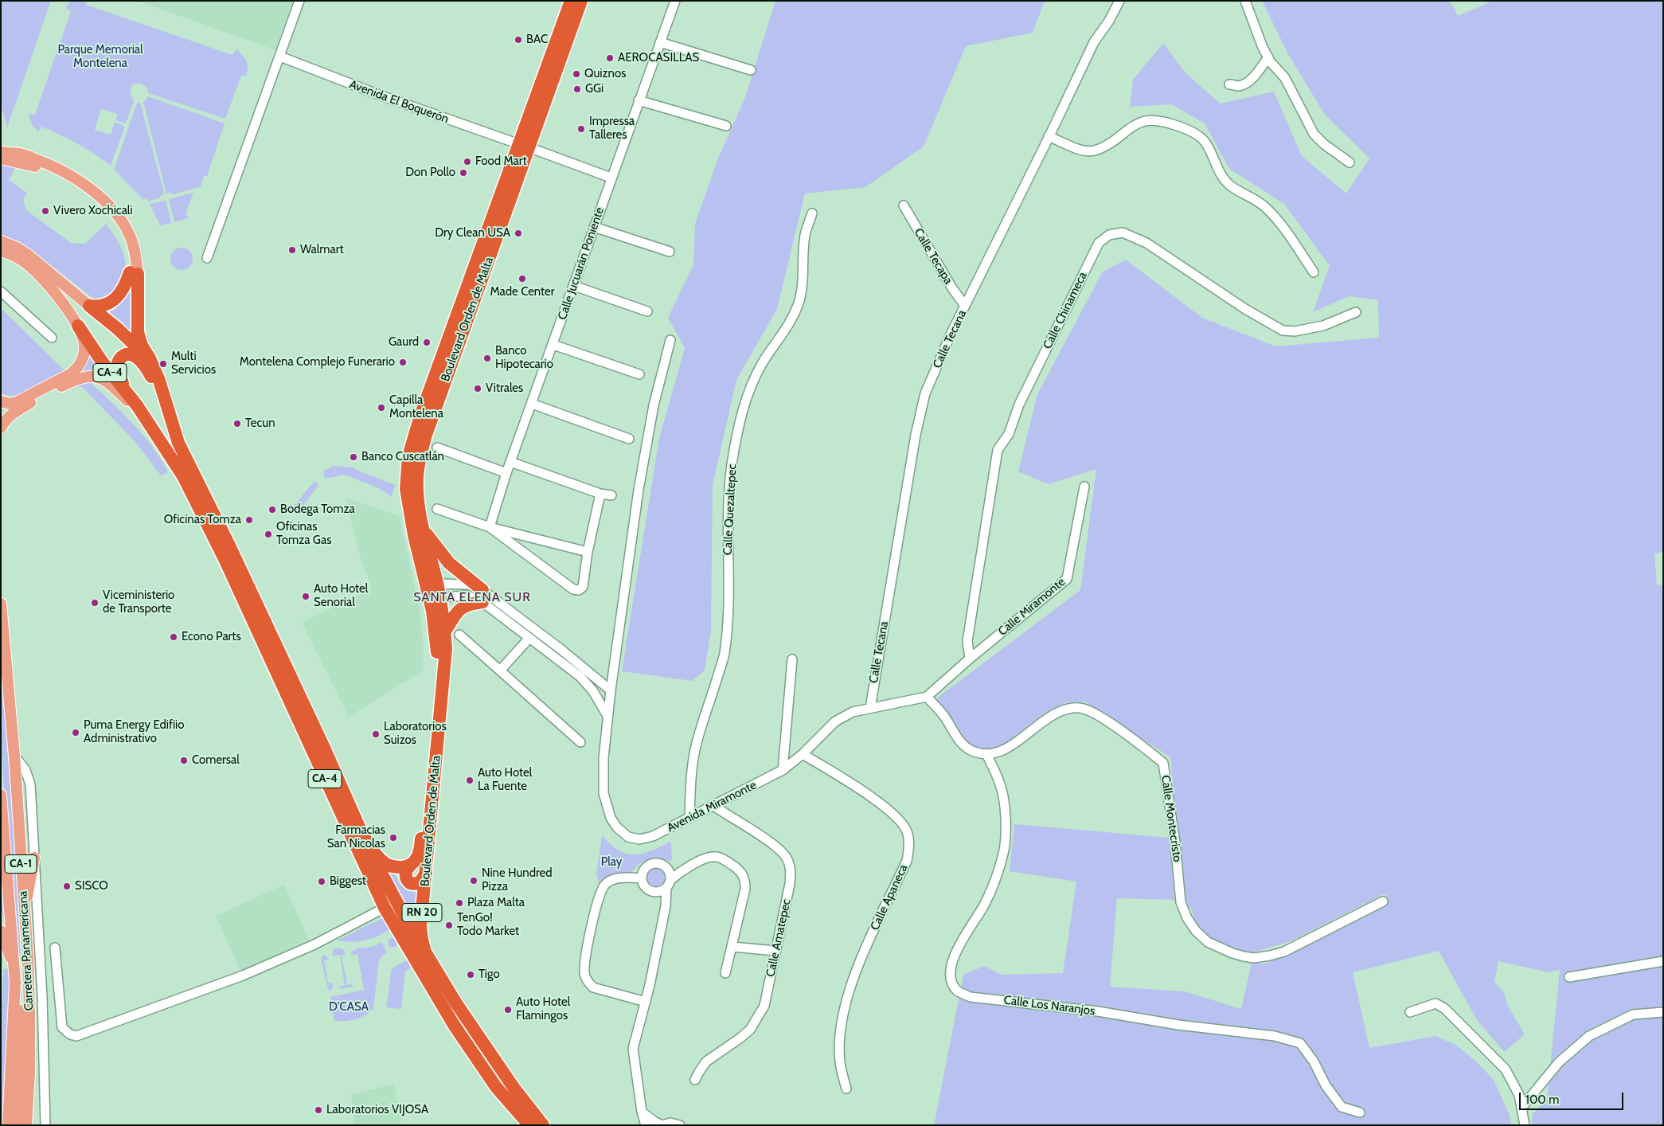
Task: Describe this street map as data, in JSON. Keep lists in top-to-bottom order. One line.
{"streets":{"highway":["Boulevard Orden de Malta","CA-4","RN 20"],"main road":["CA-1","Carretera Panamericana"],"street":["Avenida El Boquerón","Calle Tecapa","Calle Jucuarán Poniente","Calle Chinameca","Calle Tecana","Calle Quezaltepec","Calle Miramonte","Avenida Miramonte","Calle Montecristo","Calle Apaneca","Calle Amatepec","Calle Los Naranjos"]},"crossings":[["Avenida El Boquerón","Calle Jucuarán Poniente"],["Avenida El Boquerón","Boulevard Orden de Malta"],["Calle Tecapa","Calle Tecana"],["Calle Chinameca","Calle Miramonte"],["Boulevard Orden de Malta","CA-4"],["Calle Tecana","Avenida Miramonte"],["Calle Quezaltepec","Avenida Miramonte"],["Calle Miramonte","Avenida Miramonte"],["Avenida Miramonte","Calle Apaneca"],["Avenida Miramonte","Calle Amatepec"],["Calle Montecristo","Calle Los Naranjos"]],"districts":["SANTA ELENA SUR"],"parks":["Parque Memorial Montelena","Play","D'CASA"],"places":["BAC","AEROCASILLAS","Quiznos","GGi","Impressa Talleres","Food Mart","Don Pollo","Vivero Xochicali","Dry Clean USA","Walmart","Made Center","Gaurd","Banco Hipotecario","Montelena Complejo Funerario","Multi Servicios","Vitrales","Capilla Montelena","Tecun","Banco Cuscatlán","Bodega Tomza","Oficinas Tomza","Oficinas Tomza Gas","Auto Hotel Senorial","Viceministerio de Transporte","Econo Parts","Puma Energy Edifiio Administrativo","Laboratorios Suizos","Comersal","Auto Hotel La Fuente","Farmacias San Nicolas","Nine Hundred Pizza","Biggest","SISCO","Plaza Malta","TenGo! Todo Market","Tigo","Auto Hotel Flamingos","Laboratorios VIJOSA"],"scale_bar":"100 m"}
